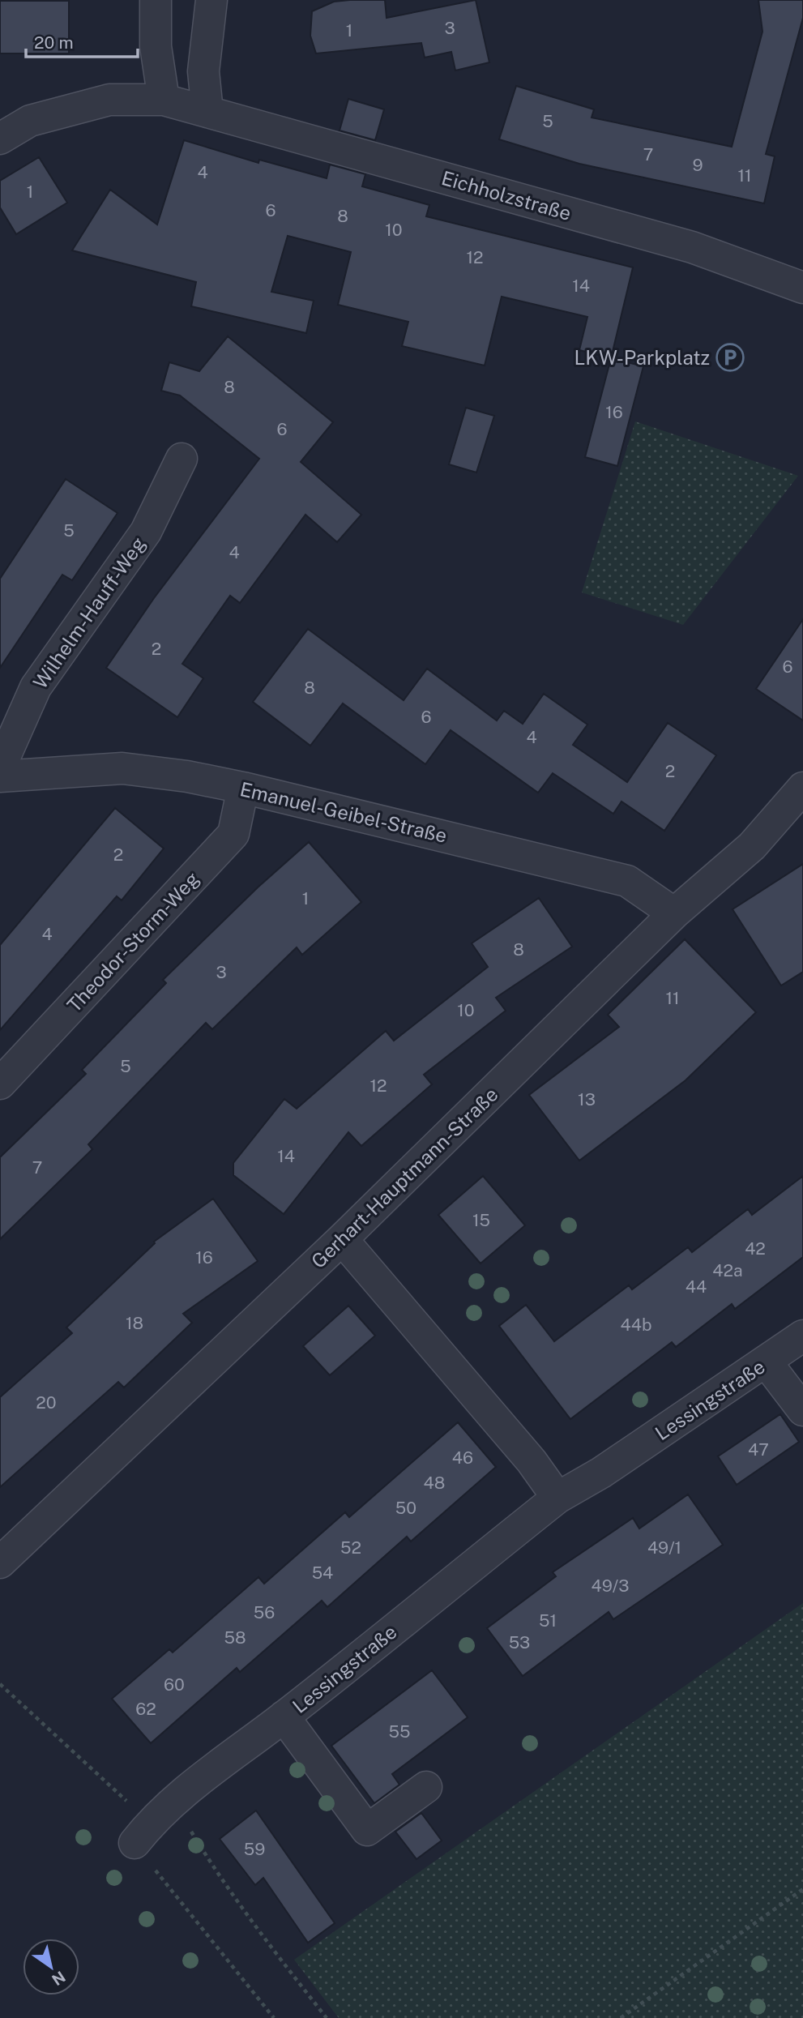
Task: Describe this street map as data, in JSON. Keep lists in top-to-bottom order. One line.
{"streets":{"street":["Eichholzstraße","Wilhelm-Hauff-Weg","Emanuel-Geibel-Straße","Theodor-Storm-Weg","Gerhart-Hauptmann-Straße","Lessingstraße"]},"crossings":[["Emanuel-Geibel-Straße","Theodor-Storm-Weg"],["Emanuel-Geibel-Straße","Gerhart-Hauptmann-Straße"]],"places":{"parking":["LKW-Parkplatz"]},"house_numbers":["3","1","5","7","9","4","11","1","6","8","10","12","14","8","16","6","5","4","2","6","8","6","4","2","2","1","4","8","3","11","10","5","12","13","14","7","15","42","16","42a","44","18","44b","20","47","46","48","50","52","49/1","54","49/3","56","51","58","53","60","62","55","59"],"scale_bar":"20 m","north":"bottom right"}
